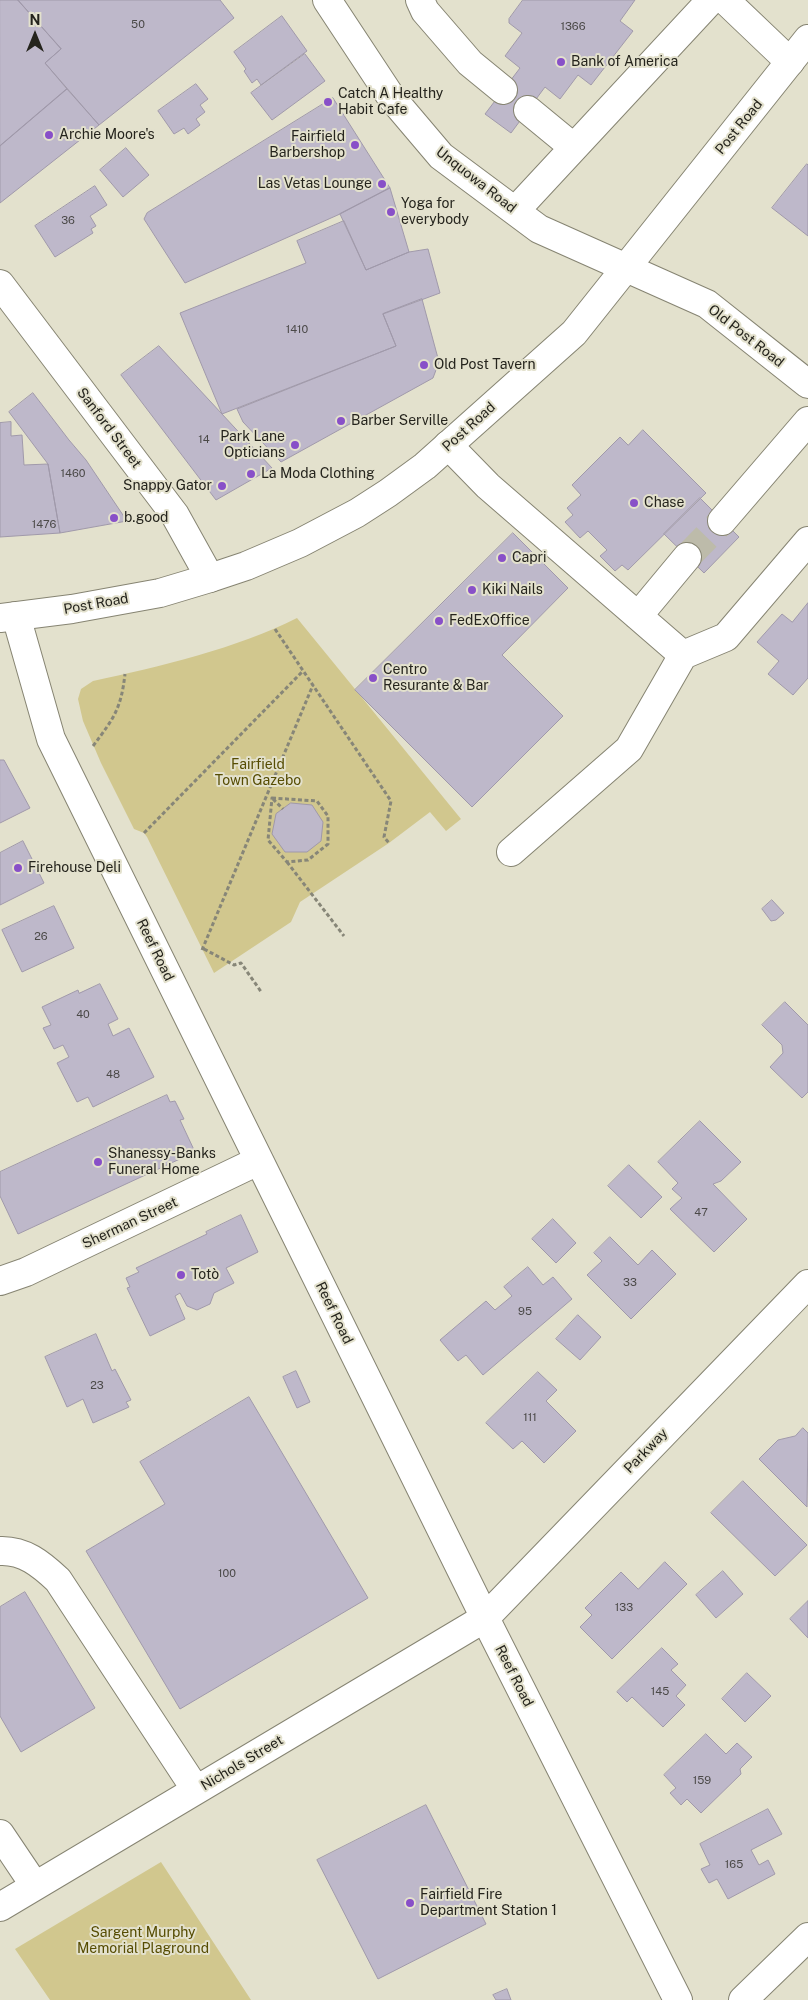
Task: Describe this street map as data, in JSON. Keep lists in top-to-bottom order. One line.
{"streets":{"street":["Post Road","Unquowa Road","Old Post Road","Sanford Street","Reef Road","Sherman Street","Parkway","Nichols Street"]},"crossings":[["Post Road","Unquowa Road"],["Post Road","Old Post Road"],["Post Road","Sanford Street"],["Post Road","Reef Road"],["Unquowa Road","Old Post Road"],["Reef Road","Sherman Street"],["Reef Road","Parkway"],["Reef Road","Nichols Street"],["Parkway","Nichols Street"]],"parks":["Fairfield Town Gazebo","Sargent Murphy Memorial Plaground"],"places":["Bank of America","Catch A Healthy Habit Cafe","Archie Moore's","Fairfield Barbershop","Las Vetas Lounge","Yoga for everybody","Old Post Tavern","Barber Serville","Park Lane Opticians","La Moda Clothing","Snappy Gator","Chase","b.good","Capri","Kiki Nails","FedExOffice","Centro Resurante & Bar","Firehouse Deli","Shanessy-Banks Funeral Home","Totò","Fairfield Fire Department Station 1"],"house_numbers":["50","1366","36","1410","14","1460","1476","26","40","48","47","33","95","23","111","100","133","145","159","165"],"north":"top"}
